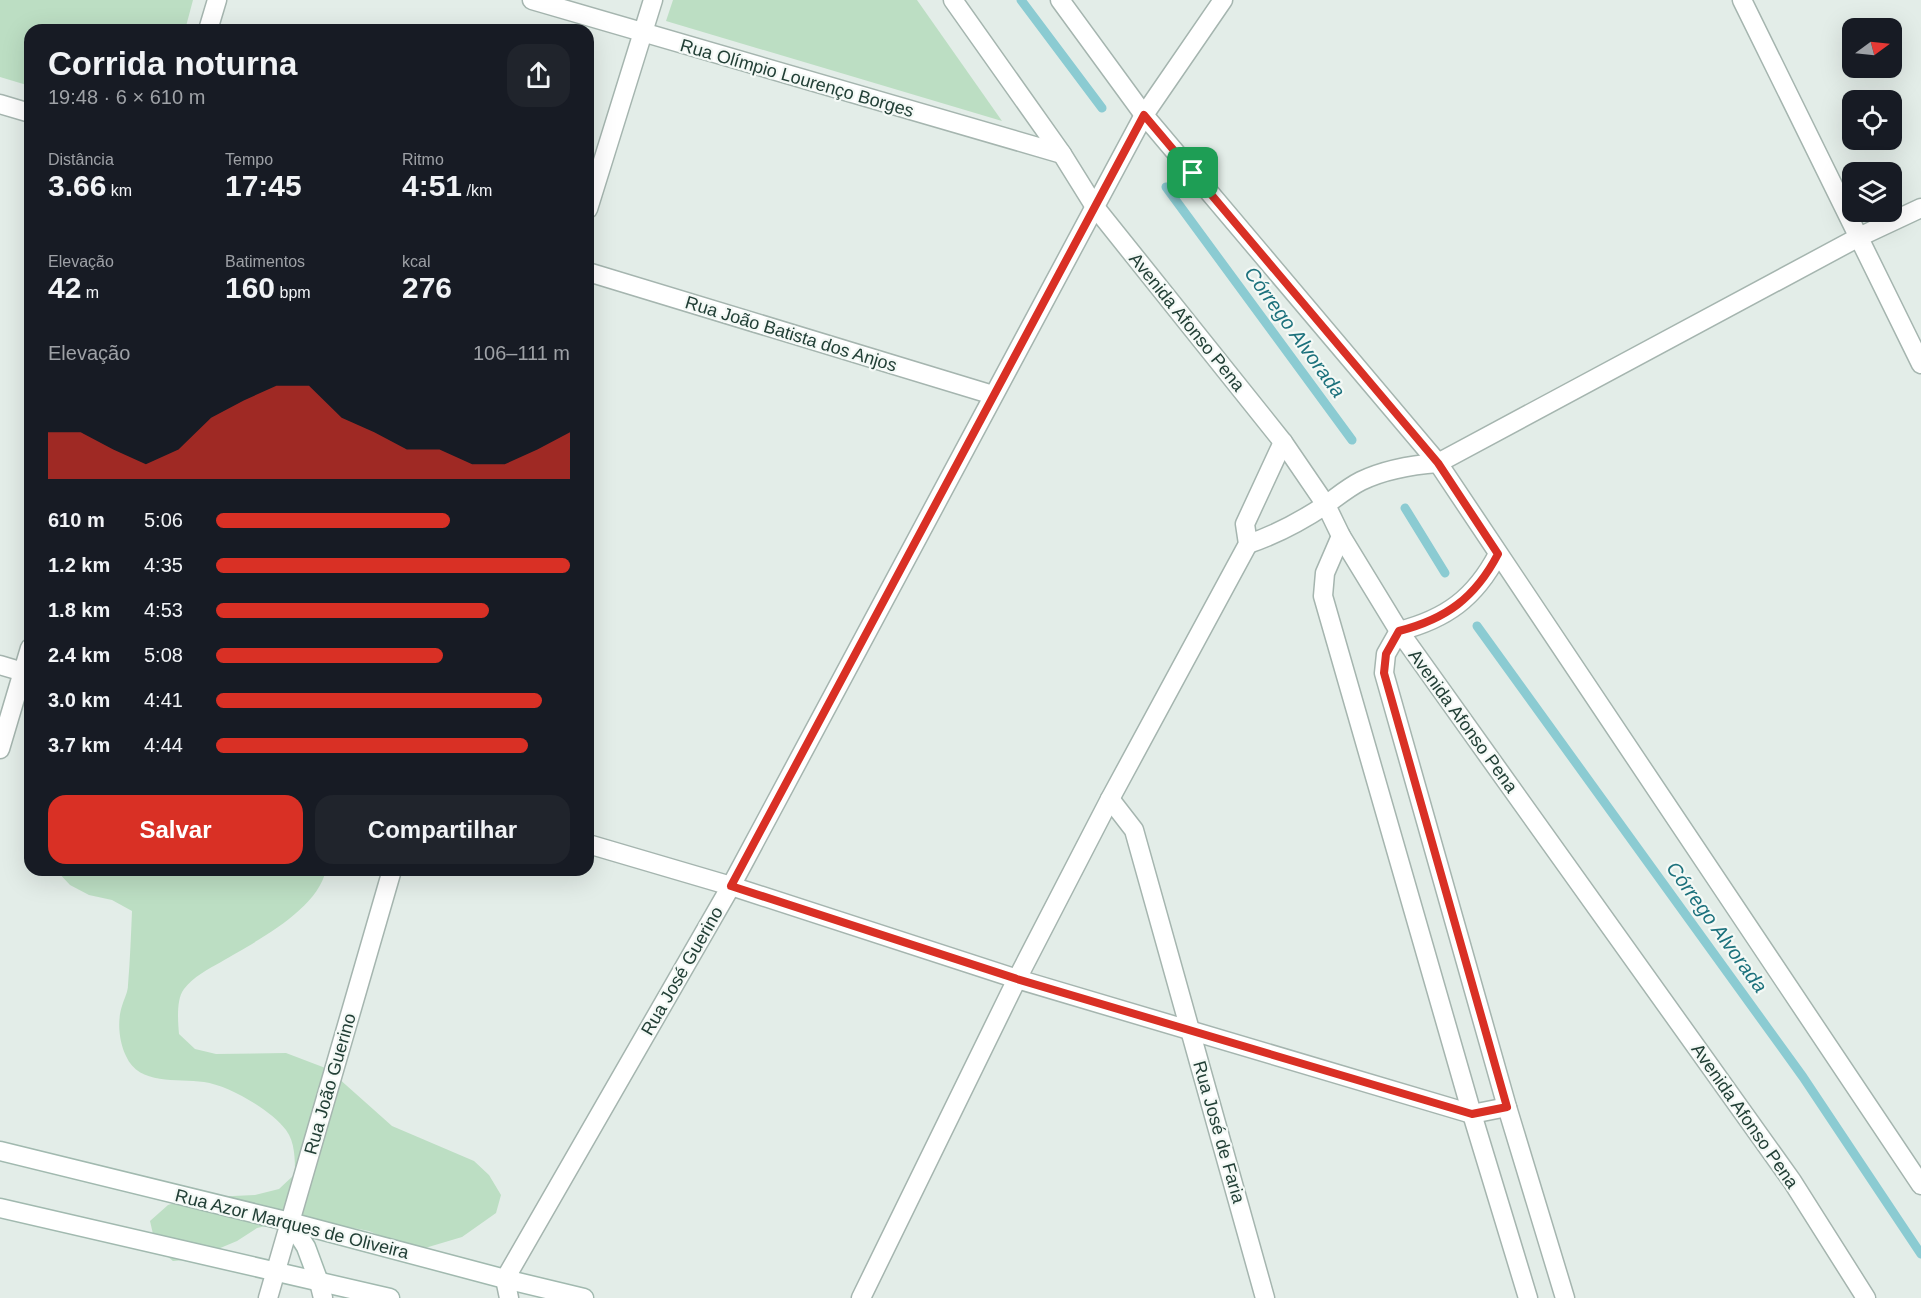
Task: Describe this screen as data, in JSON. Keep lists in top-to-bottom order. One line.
{"streets":{"street":["Rua Olímpio Lourenço Borges","Avenida Afonso Pena","Rua João Batista dos Anjos","Rua José Guerino","Rua João Guerino","Rua José de Faria","Rua Azor Marques de Oliveira"]},"crossings":[["Rua Olímpio Lourenço Borges","Avenida Afonso Pena"],["Avenida Afonso Pena","Rua José Guerino"],["Rua João Batista dos Anjos","Rua José Guerino"],["Rua José Guerino","Rua Azor Marques de Oliveira"],["Rua João Guerino","Rua Azor Marques de Oliveira"]],"water":["Córrego Alvorada"],"north":"right","page":{"heading":["Corrida noturna","19:48 · 6 × 610 m"],"stats":[["Distância","3.66 km"],["Tempo","17:45"],["Ritmo","4:51 /km"],["Elevação","42 m"],["Batimentos","160 bpm"],["kcal","276"]],"chart":["Elevação","106–111 m"],"list":[{"name":"610 m","note":"5:06"},{"name":"1.2 km","note":"4:35"},{"name":"1.8 km","note":"4:53"},{"name":"2.4 km","note":"5:08"},{"name":"3.0 km","note":"4:41"},{"name":"3.7 km","note":"4:44"}],"buttons":["Salvar","Compartilhar"]}}
